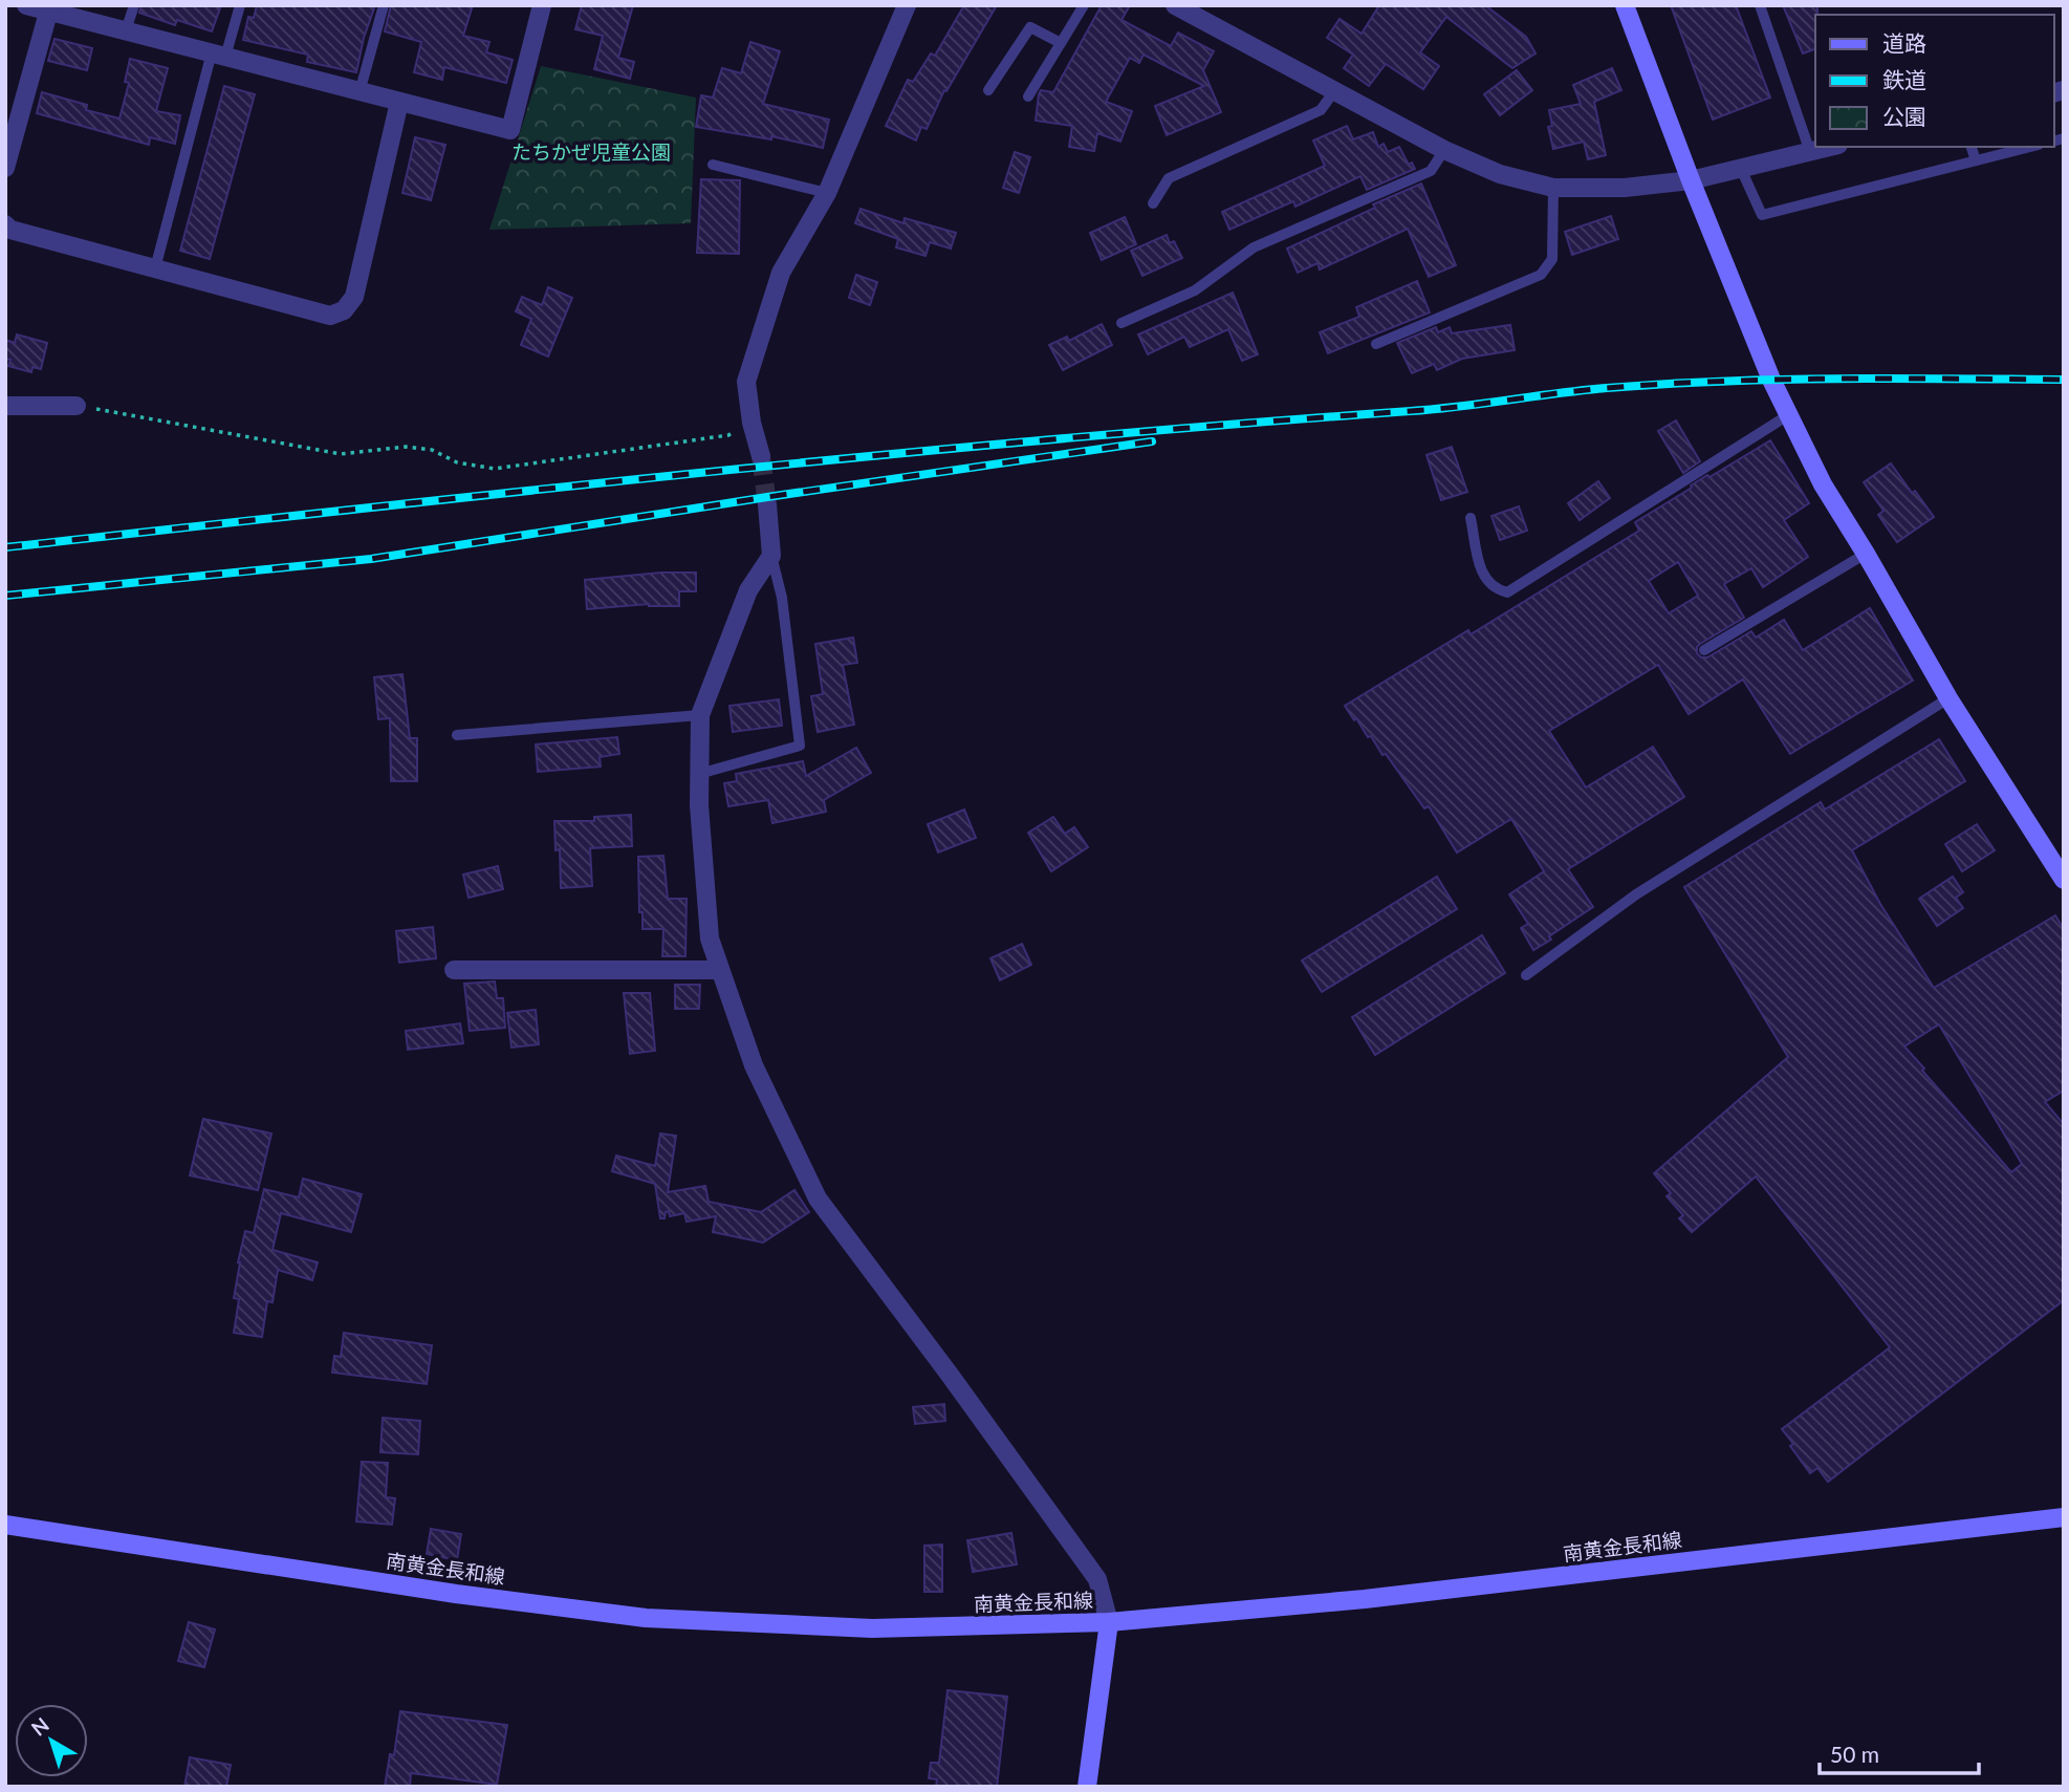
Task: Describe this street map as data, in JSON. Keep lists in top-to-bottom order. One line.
{"streets":{"main road":["南黄金長和線"]},"parks":["たちかぜ児童公園"],"legend":["道路","鉄道","公園"],"scale_bar":"50 m","north":"top left"}
